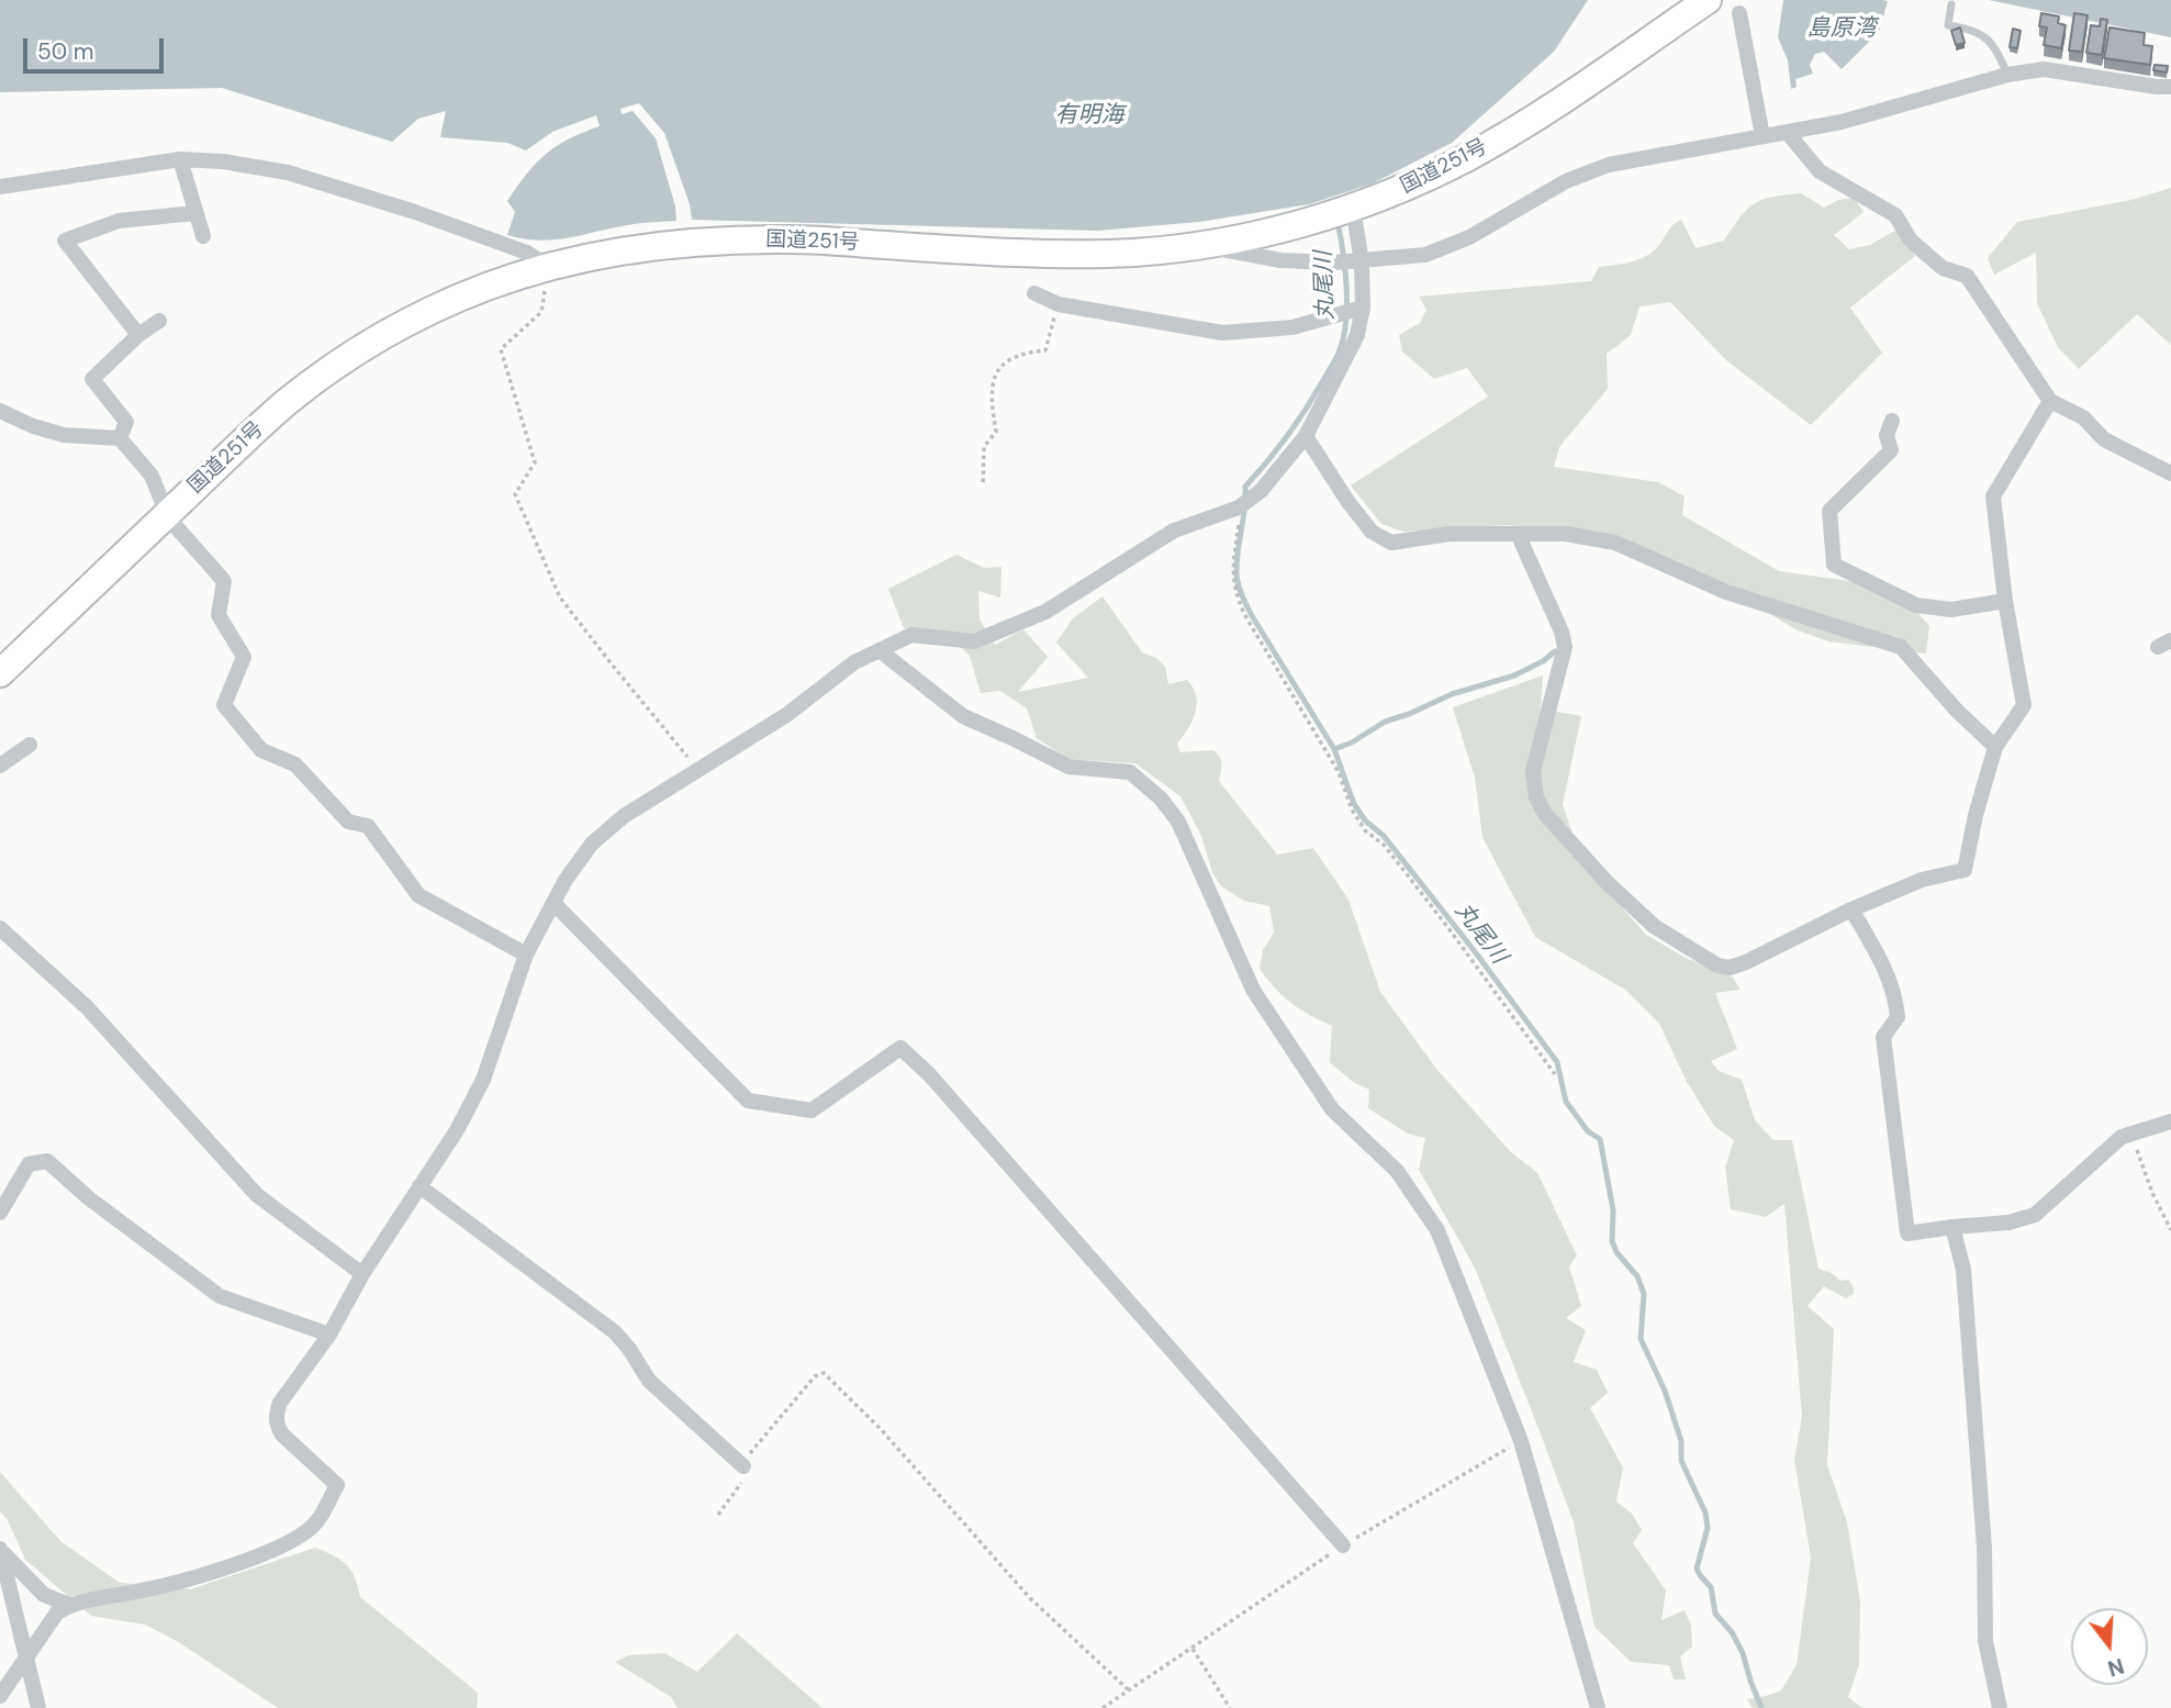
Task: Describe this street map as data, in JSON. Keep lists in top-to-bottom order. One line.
{"streets":{"highway":["国道251号"]},"water":["島原湾","有明海","丸尾川"],"scale_bar":"50 m","north":"bottom"}
